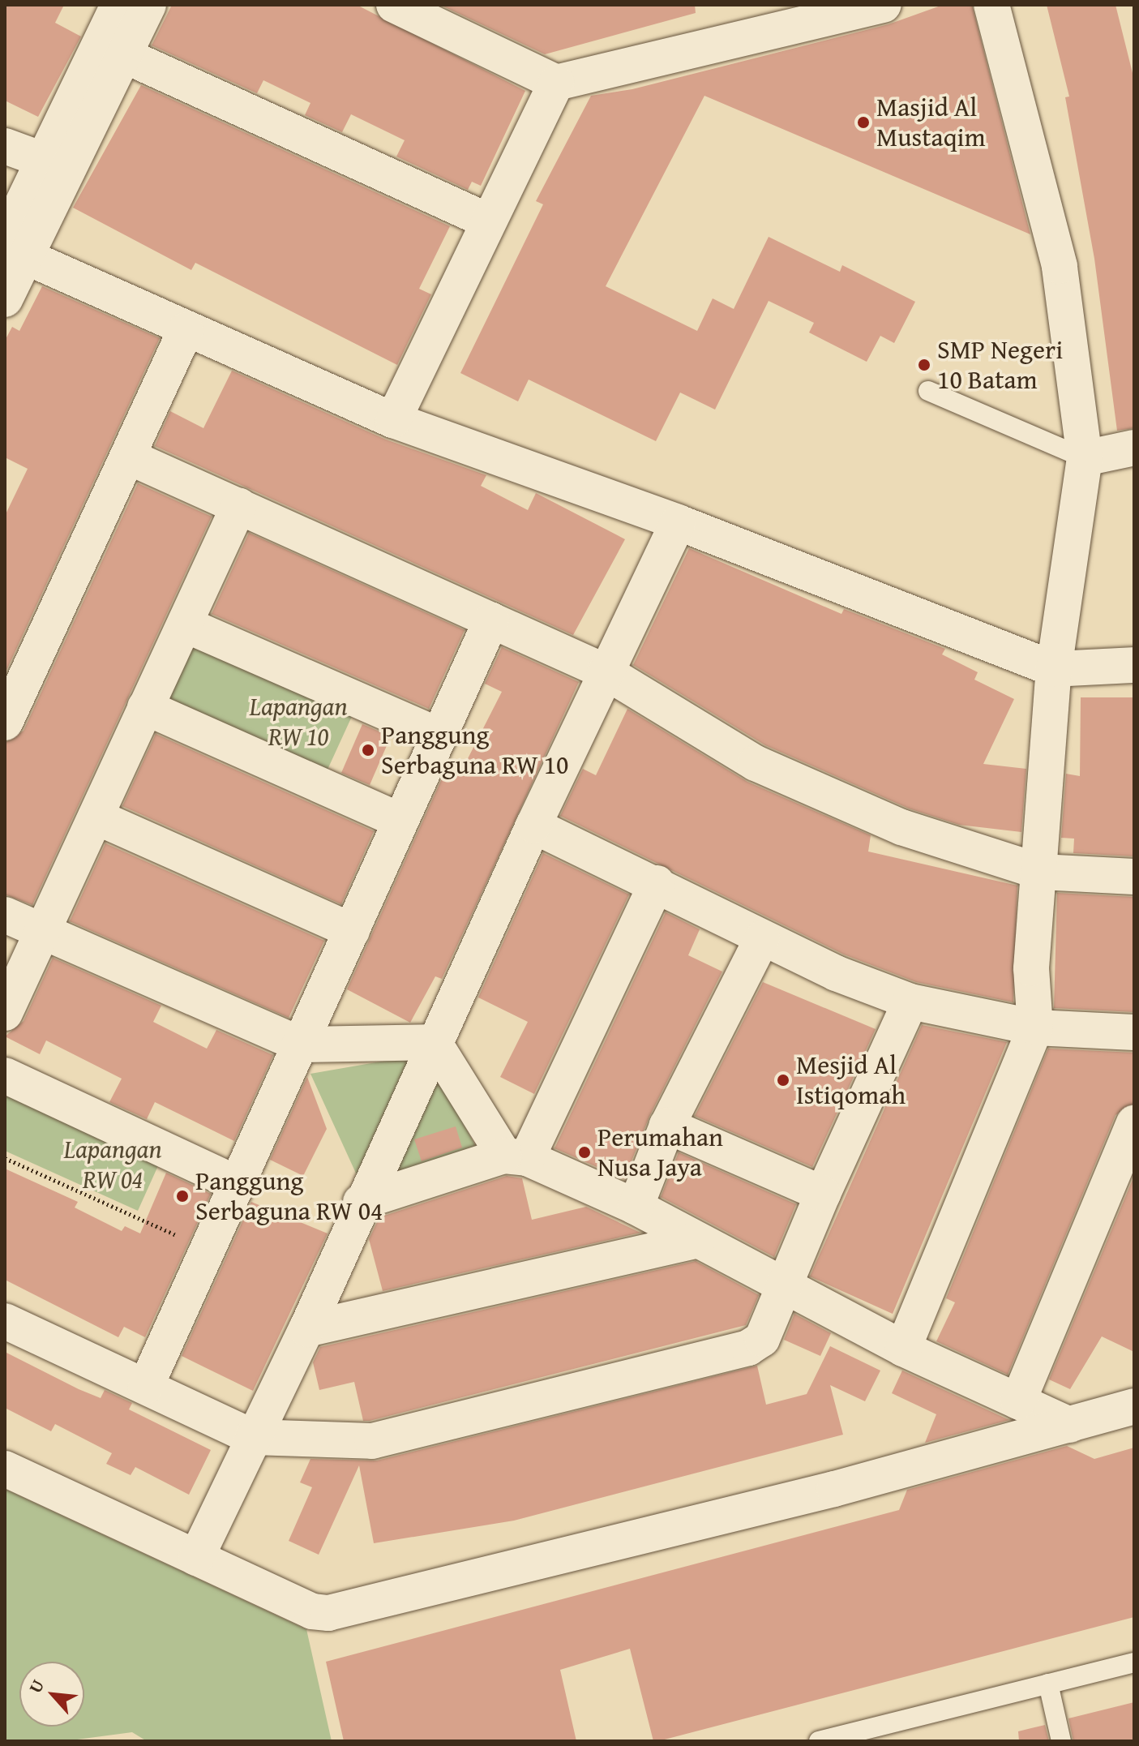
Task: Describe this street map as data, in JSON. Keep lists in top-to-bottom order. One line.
{"parks":["Lapangan RW 10","Lapangan RW 04"],"places":["Masjid Al Mustaqim","SMP Negeri 10 Batam","Panggung Serbaguna RW 10","Mesjid Al Istiqomah","Perumahan Nusa Jaya","Panggung Serbaguna RW 04"],"north":"top left"}
